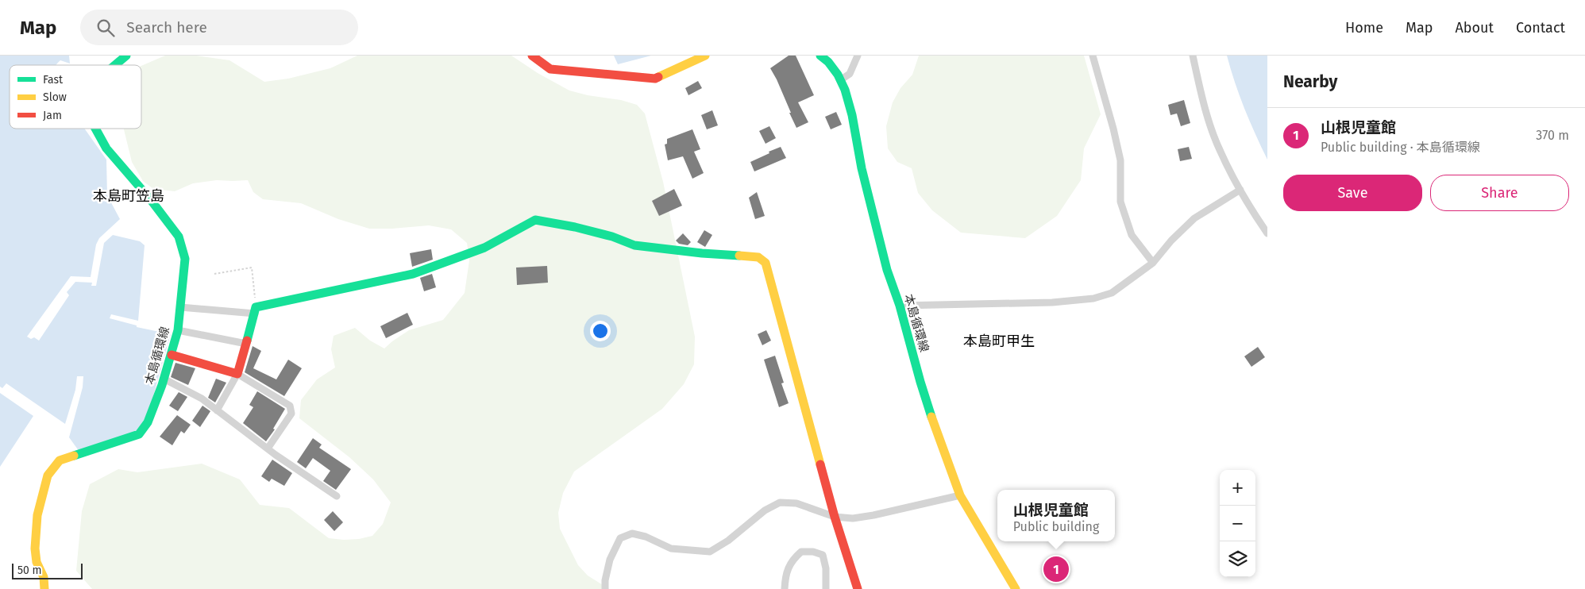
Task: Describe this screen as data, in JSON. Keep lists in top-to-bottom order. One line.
{"streets":{"main road":["本島循環線"]},"districts":["本島町笠島","本島町甲生"],"legend":["Fast","Slow","Jam"],"scale_bar":"50 m","page":{"header":"Map","search":"Search here","nav":["Home","Map","About","Contact"],"heading":"Nearby","list":[{"mark":"1","name":"山根児童館","note":"Public building · 本島循環線","value":"370 m"}],"buttons":["Save","Share"],"map_buttons":["+","−"],"popup":["山根児童館","Public building"],"pins":"1","scale":"50 m"}}
